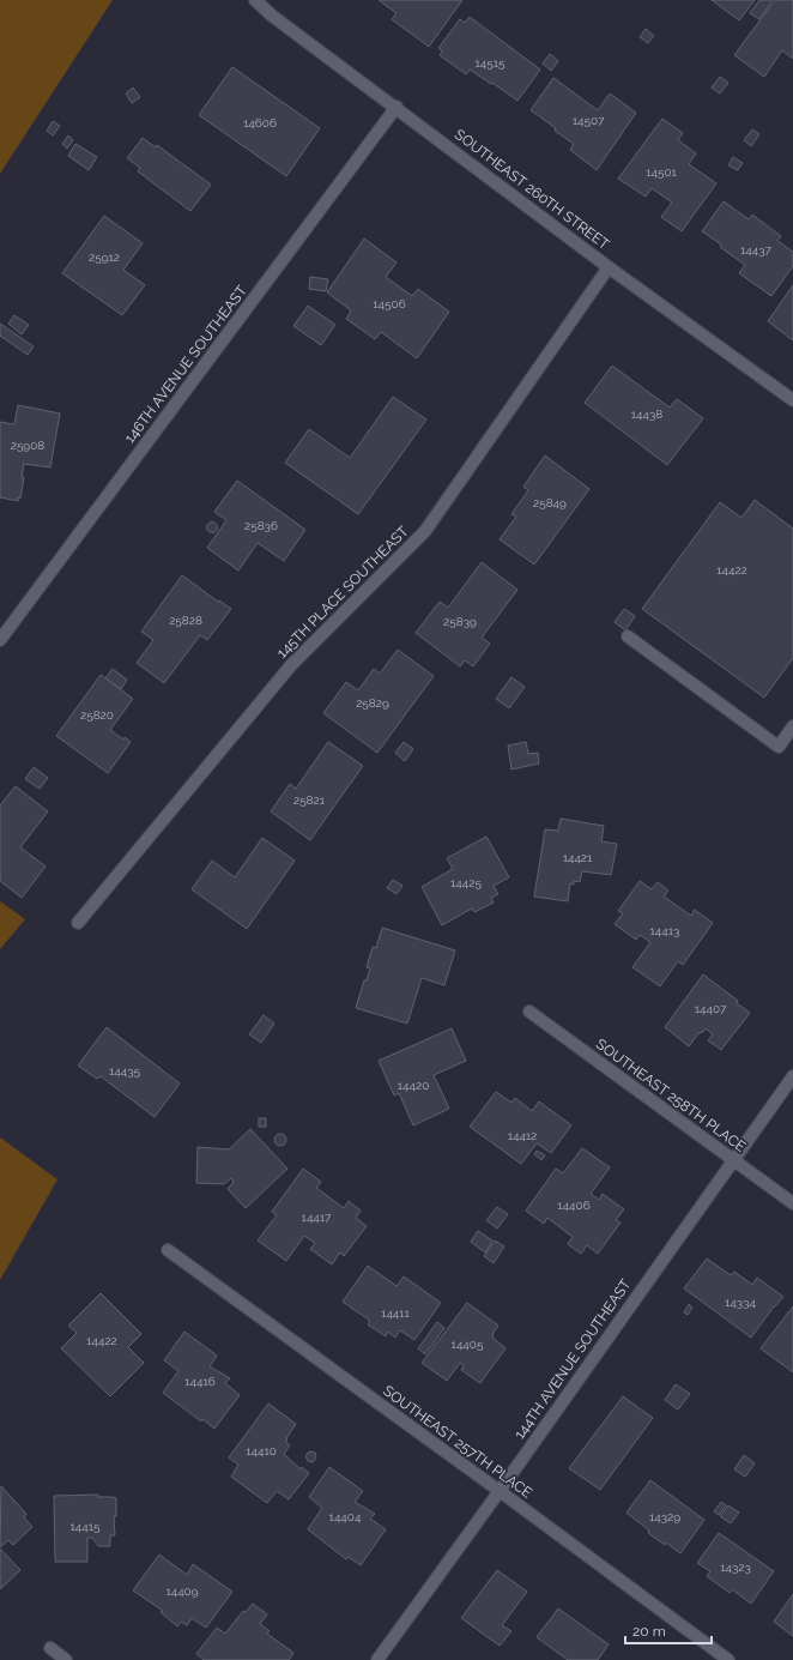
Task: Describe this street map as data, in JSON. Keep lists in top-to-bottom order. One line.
{"streets":{"street":["SOUTHEAST 260TH STREET","146TH AVENUE SOUTHEAST","145TH PLACE SOUTHEAST","SOUTHEAST 258TH PLACE","144TH AVENUE SOUTHEAST","SOUTHEAST 257TH PLACE"]},"crossings":[["SOUTHEAST 260TH STREET","146TH AVENUE SOUTHEAST"],["SOUTHEAST 260TH STREET","145TH PLACE SOUTHEAST"],["SOUTHEAST 258TH PLACE","144TH AVENUE SOUTHEAST"],["144TH AVENUE SOUTHEAST","SOUTHEAST 257TH PLACE"]],"house_numbers":["14515","14507","14606","14501","14437","25912","14506","14438","25908","25849","25836","14422","25828","25839","25829","25820","25821","14421","14425","14413","14407","14435","14420","14412","14406","14417","14334","14411","14422","14405","14416","14410","14404","14329","14415","14323","14409"],"scale_bar":"20 m"}
